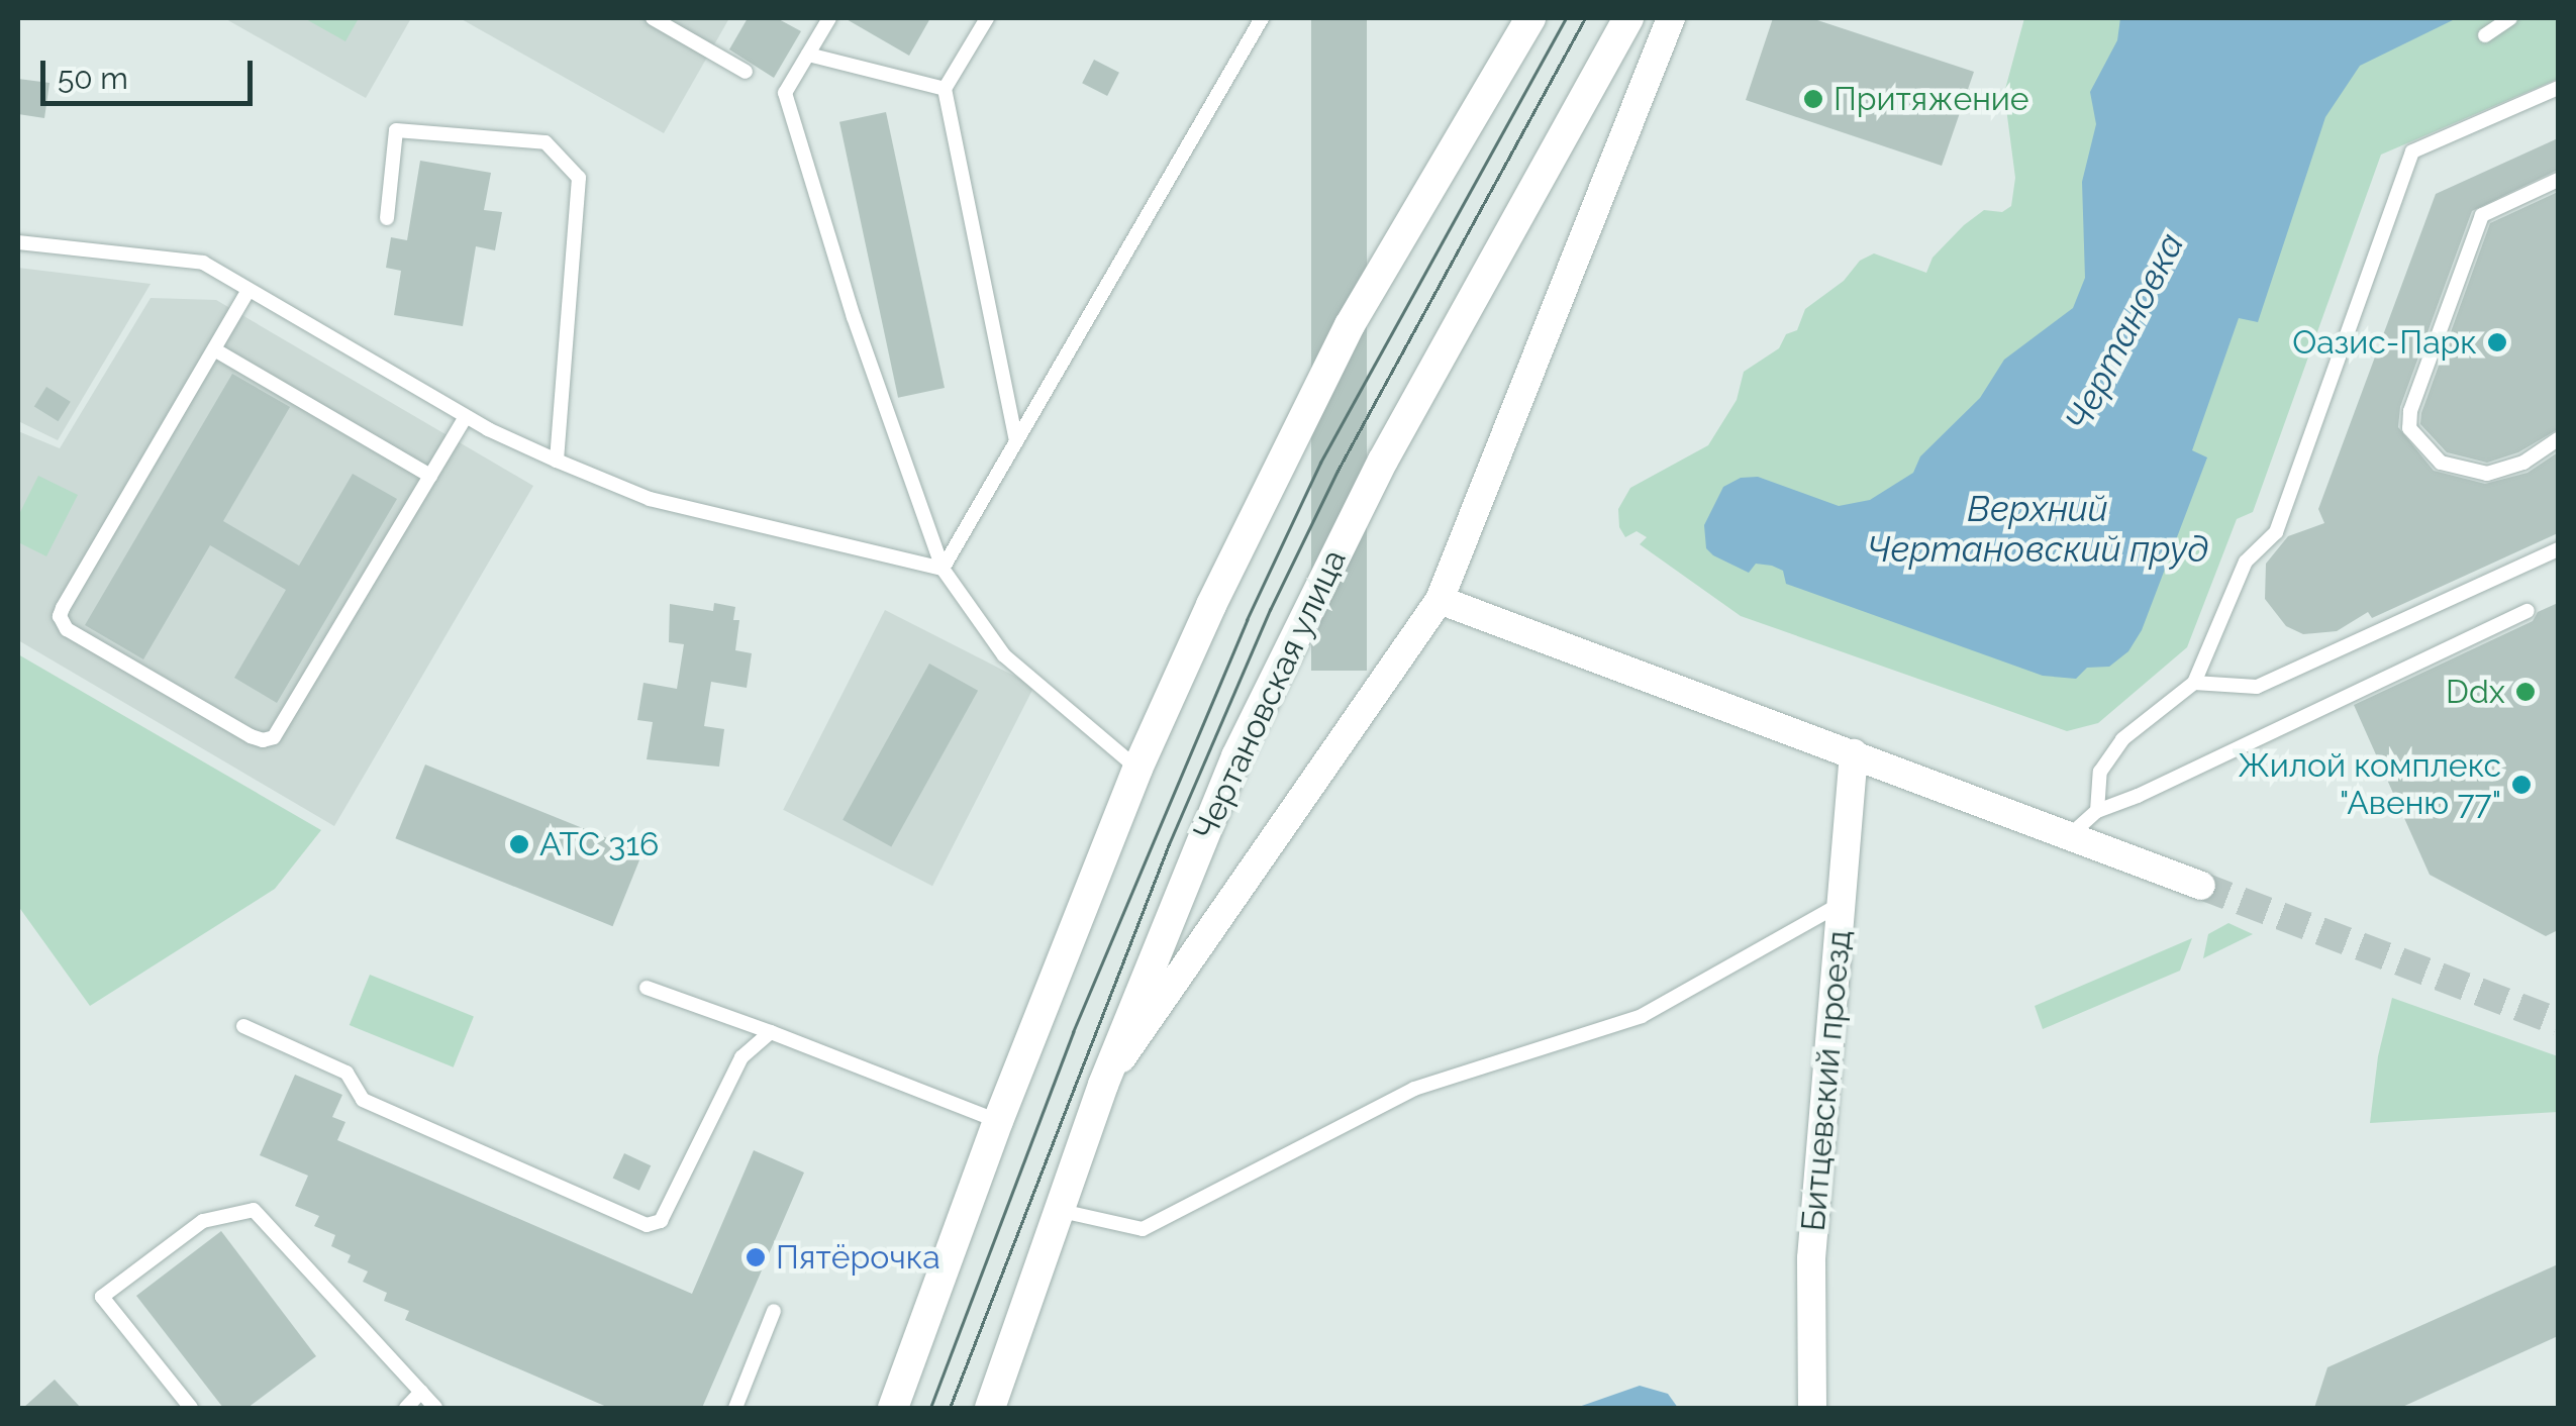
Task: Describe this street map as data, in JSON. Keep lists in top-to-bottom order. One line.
{"streets":{"main road":["Чертановская улица"],"street":["Битцевский проезд"]},"water":["Чертановка","Верхний Чертановский пруд"],"places":["Притяжение","Оазис-Парк","Ddx","Жилой комплекс \"Авеню 77\"","АТС 316","Пятёрочка"],"scale_bar":"50 m"}
